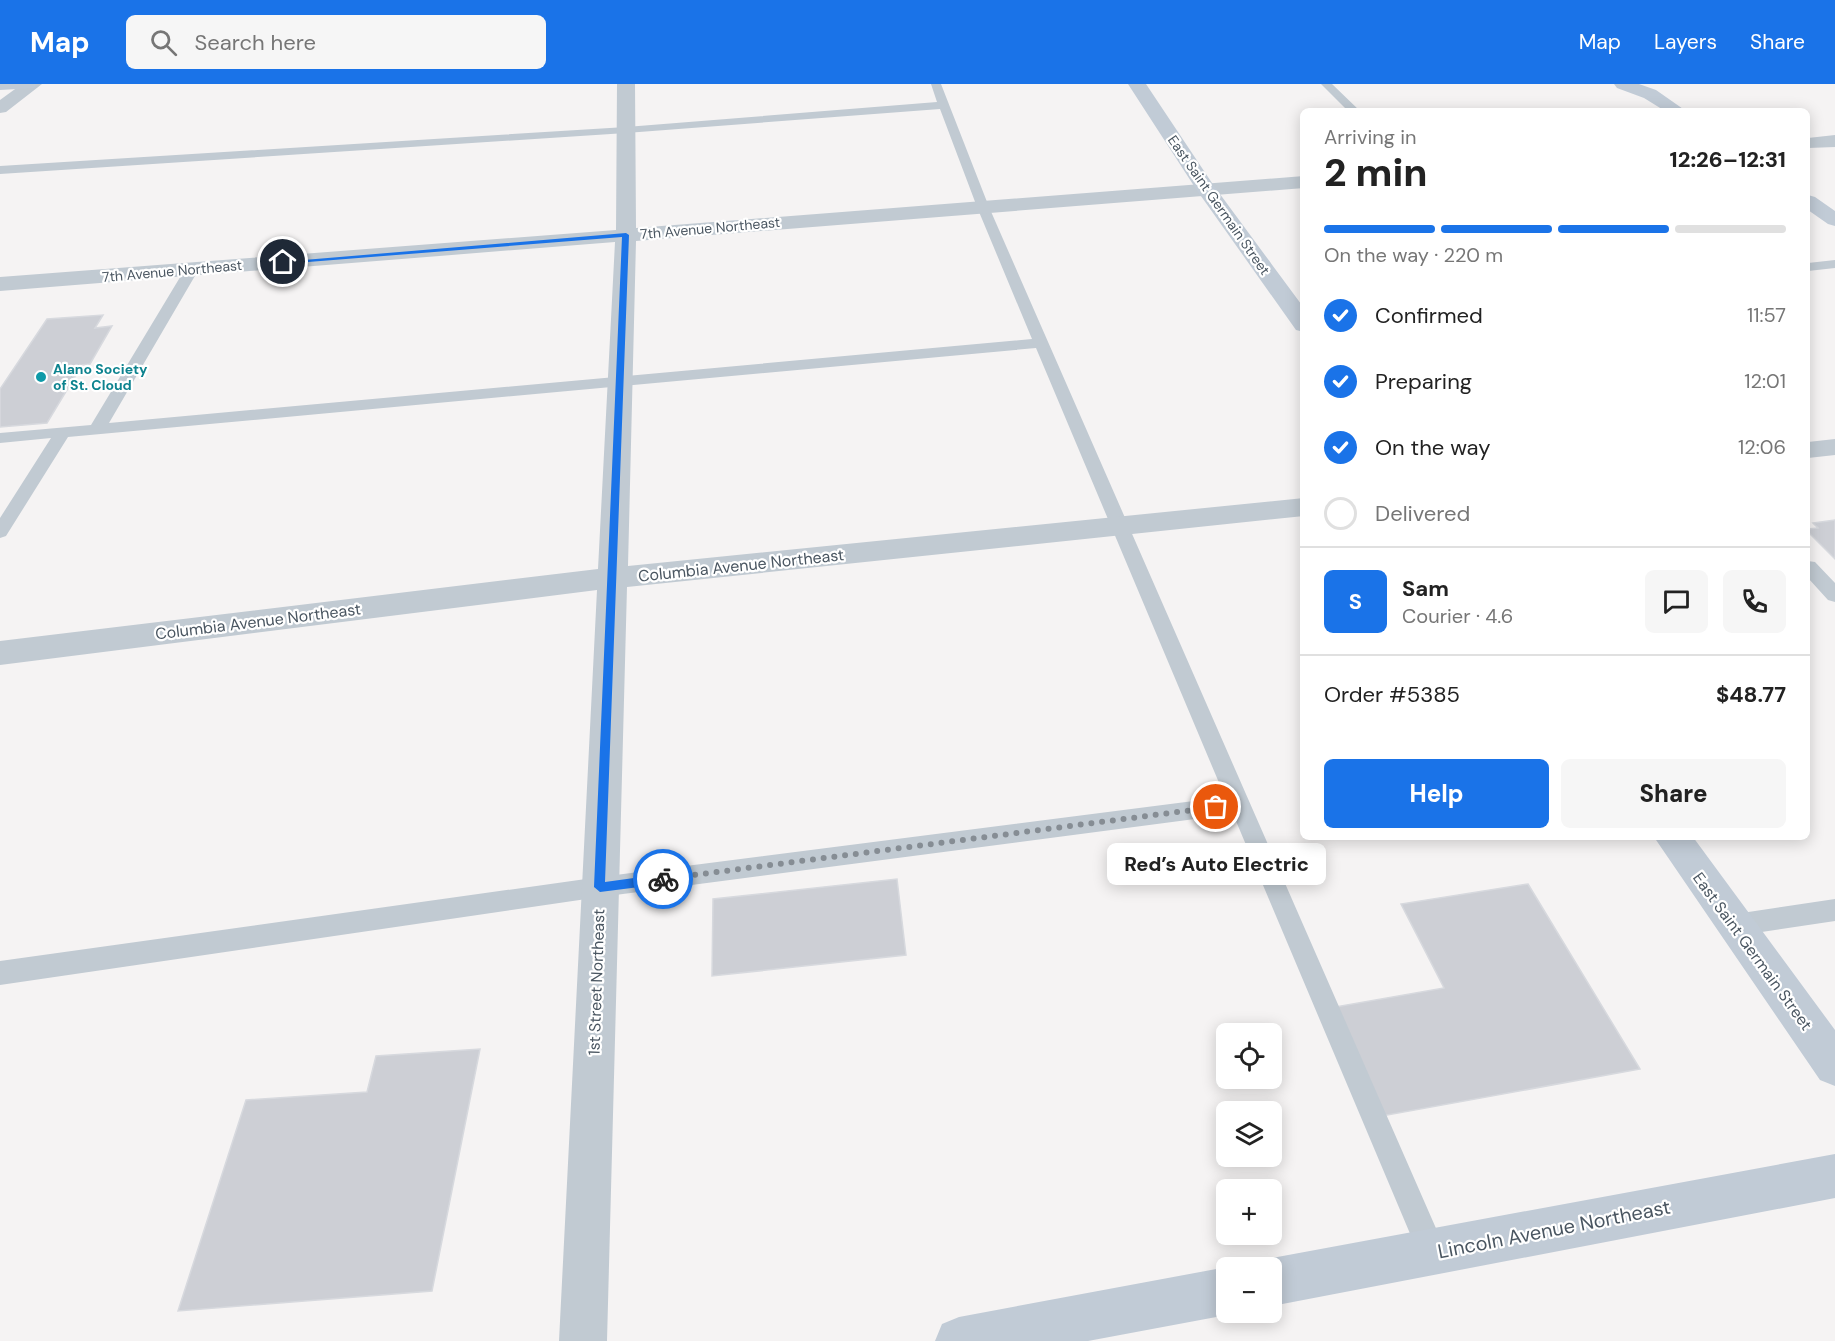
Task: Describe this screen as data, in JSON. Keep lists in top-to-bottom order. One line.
{"streets":{"main road":["East Saint Germain Street","Lincoln Avenue Northeast"],"street":["7th Avenue Northeast","Columbia Avenue Northeast","1st Street Northeast"]},"crossings":[["East Saint Germain Street","7th Avenue Northeast"],["7th Avenue Northeast","1st Street Northeast"],["Columbia Avenue Northeast","1st Street Northeast"]],"places":["Alano Society of St. Cloud","Red’s Auto Electric"],"page":{"header":"Map","search":"Search here","nav":["Map","Layers","Share"],"heading":["2 min","Arriving in","12:26–12:31"],"panel":["Sam","Courier · 4.6","Order #5385","$48.77"],"bar":"On the way · 220 m","list":[["Confirmed","11:57"],["Preparing","12:01"],["On the way","12:06"],"Delivered"],"round":"S","buttons":["Help","Share"],"bubble":"Red’s Auto Electric","map_buttons":["+","−"]}}
